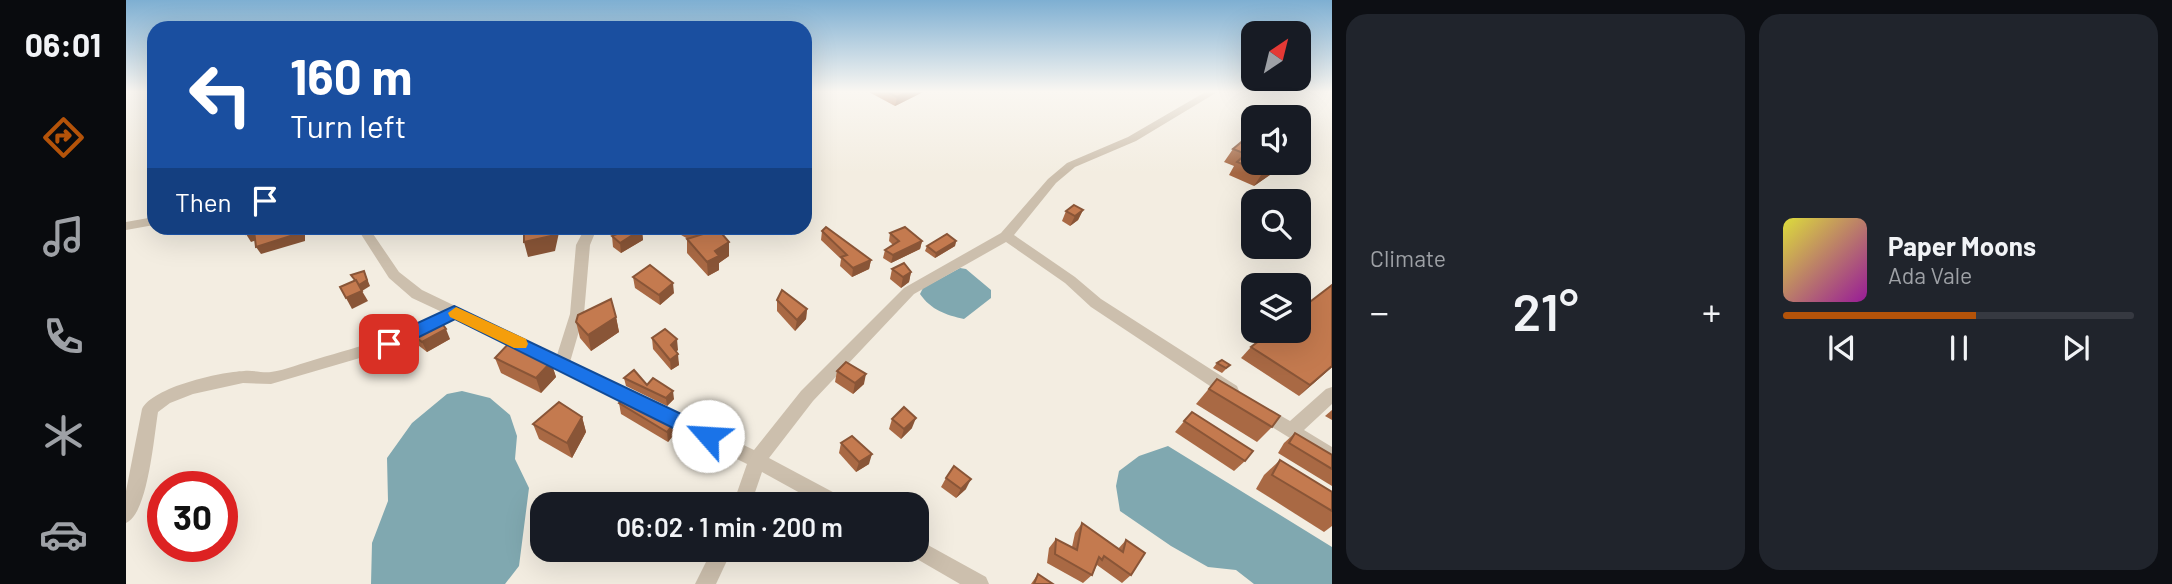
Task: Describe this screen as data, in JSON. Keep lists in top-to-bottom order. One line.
{"north":"top right","page":{"tabs":"06:01","tile":"Climate","turn":["160 m","Turn left"],"then":"Then","song":["Paper Moons","Ada Vale"],"heat":["−","21°","+"],"limit":"30","trip":"06:02 · 1 min · 200 m"}}
